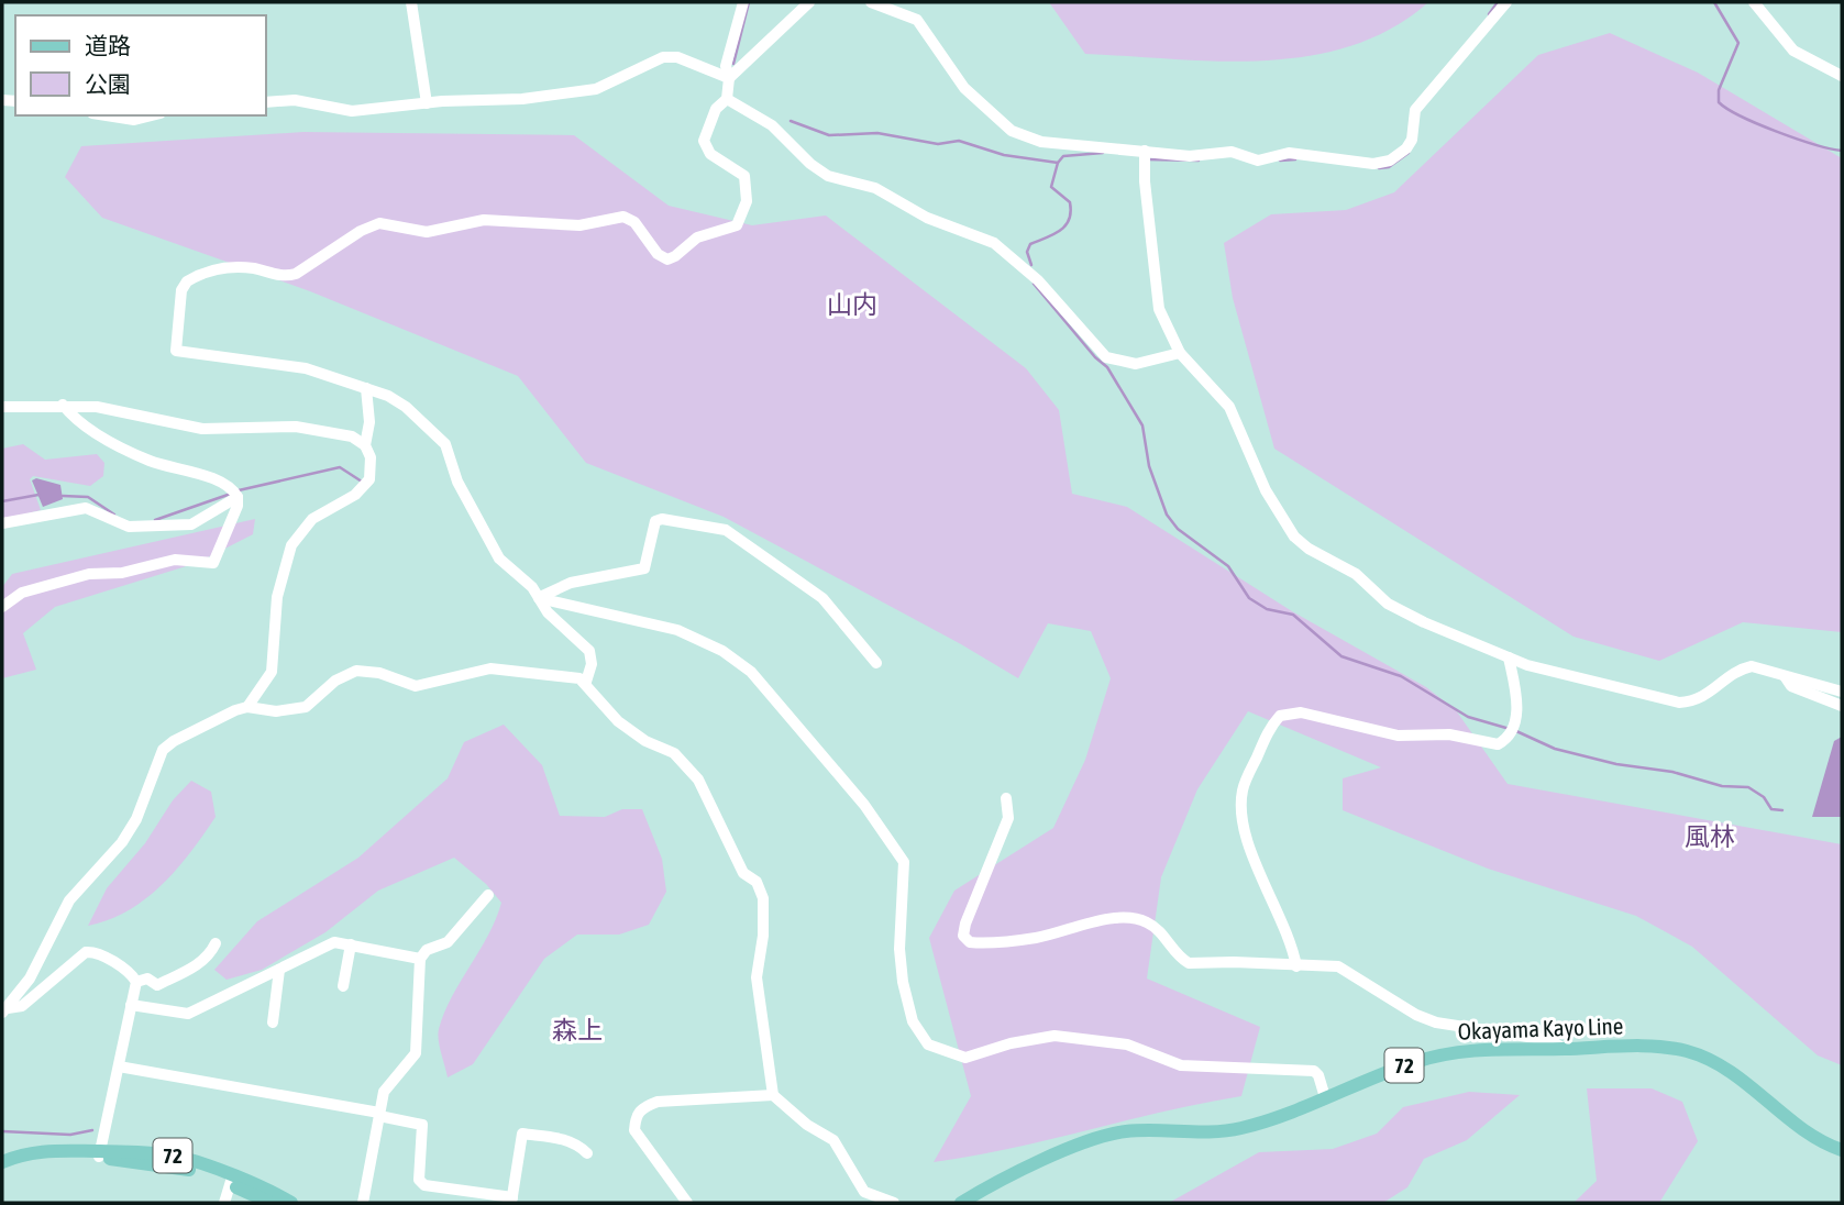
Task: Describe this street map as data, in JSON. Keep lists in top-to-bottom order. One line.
{"streets":{"main road":["Okayama Kayo Line","72"]},"districts":["山内","風林","森上"],"legend":["道路","公園"]}
